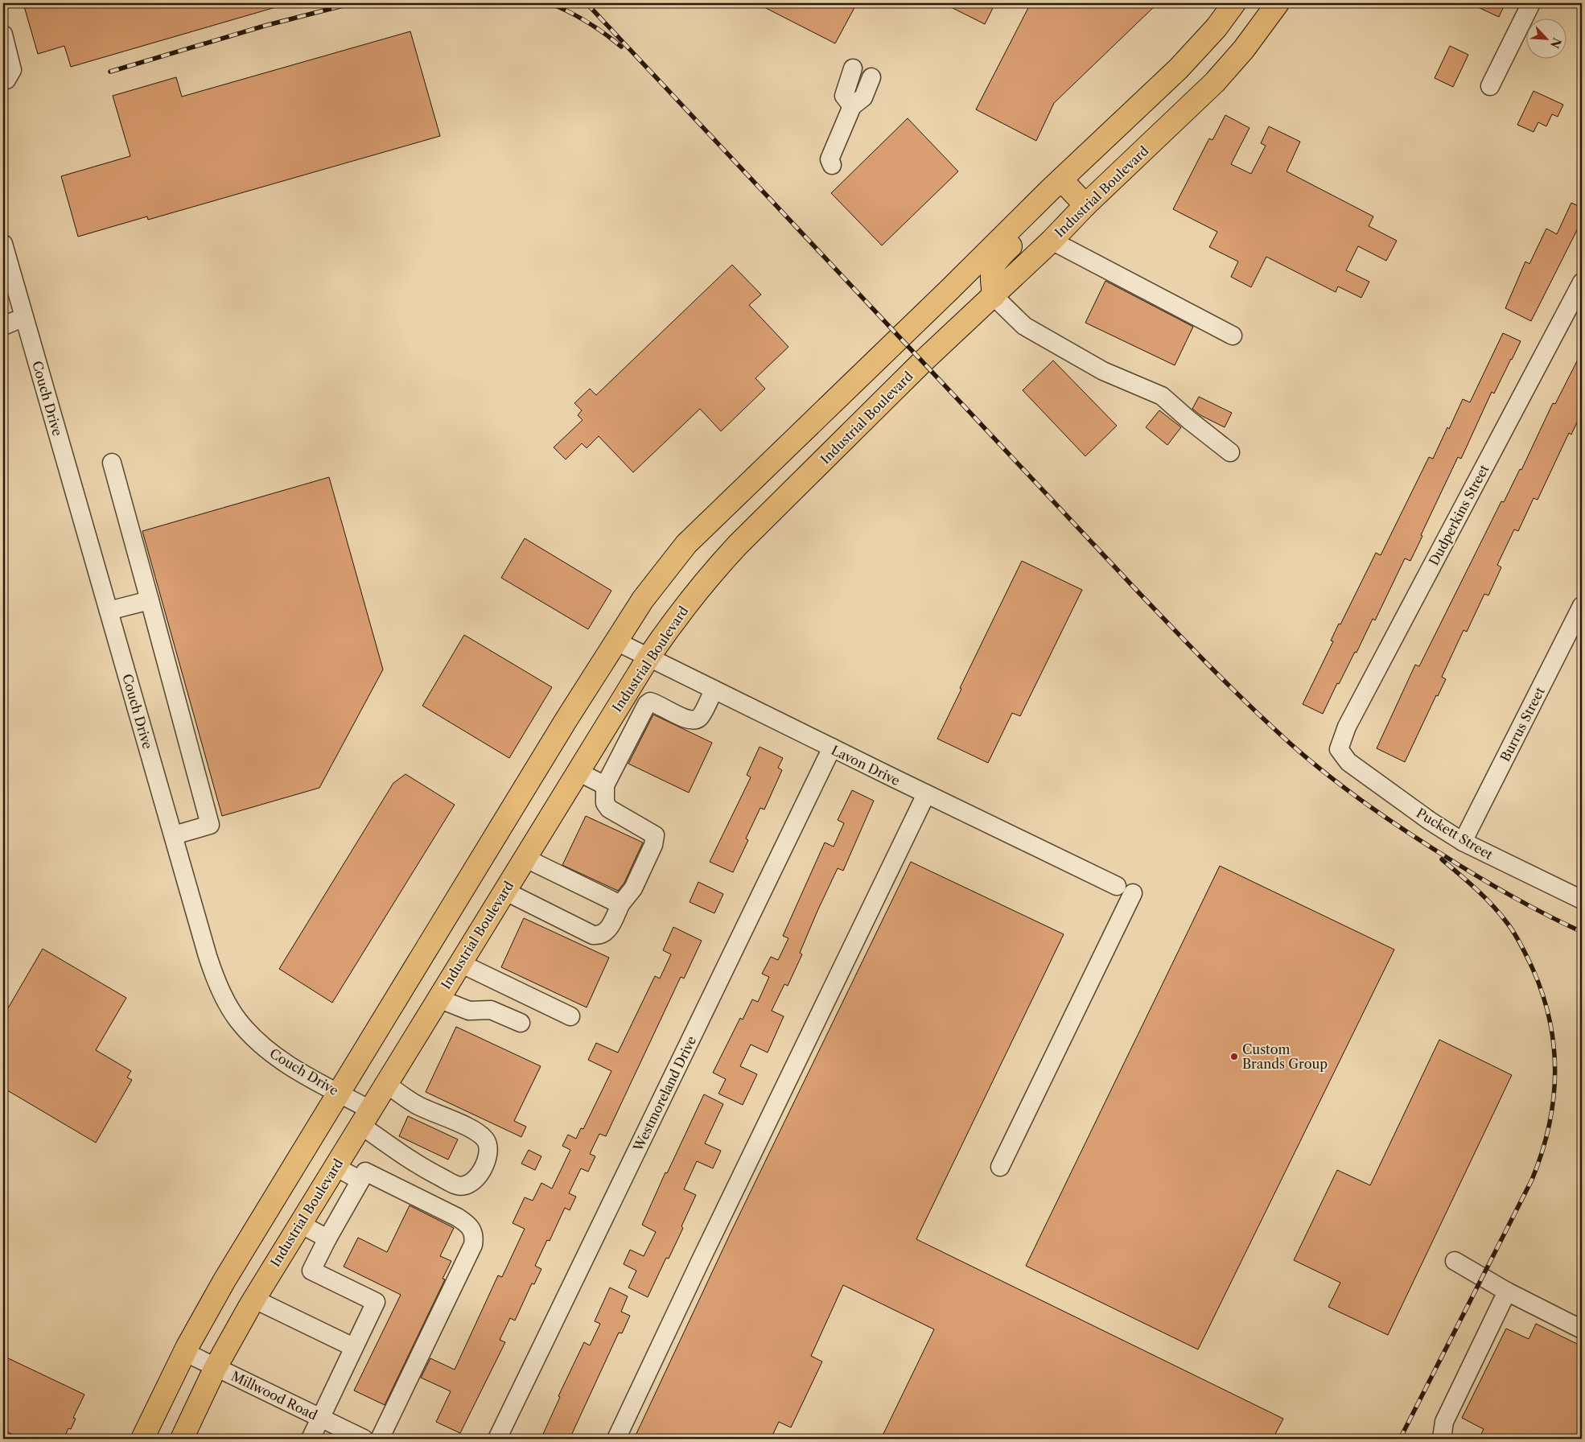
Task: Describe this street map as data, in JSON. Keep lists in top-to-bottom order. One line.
{"streets":{"main road":["Industrial Boulevard"],"street":["Couch Drive","Dudperkins Street","Burrus Street","Lavon Drive","Puckett Street","Westmoreland Drive","Millwood Road"]},"crossings":[["Industrial Boulevard","Couch Drive"],["Industrial Boulevard","Lavon Drive"],["Industrial Boulevard","Millwood Road"],["Dudperkins Street","Puckett Street"],["Burrus Street","Puckett Street"],["Lavon Drive","Westmoreland Drive"]],"places":["Custom Brands Group"],"north":"bottom right"}
